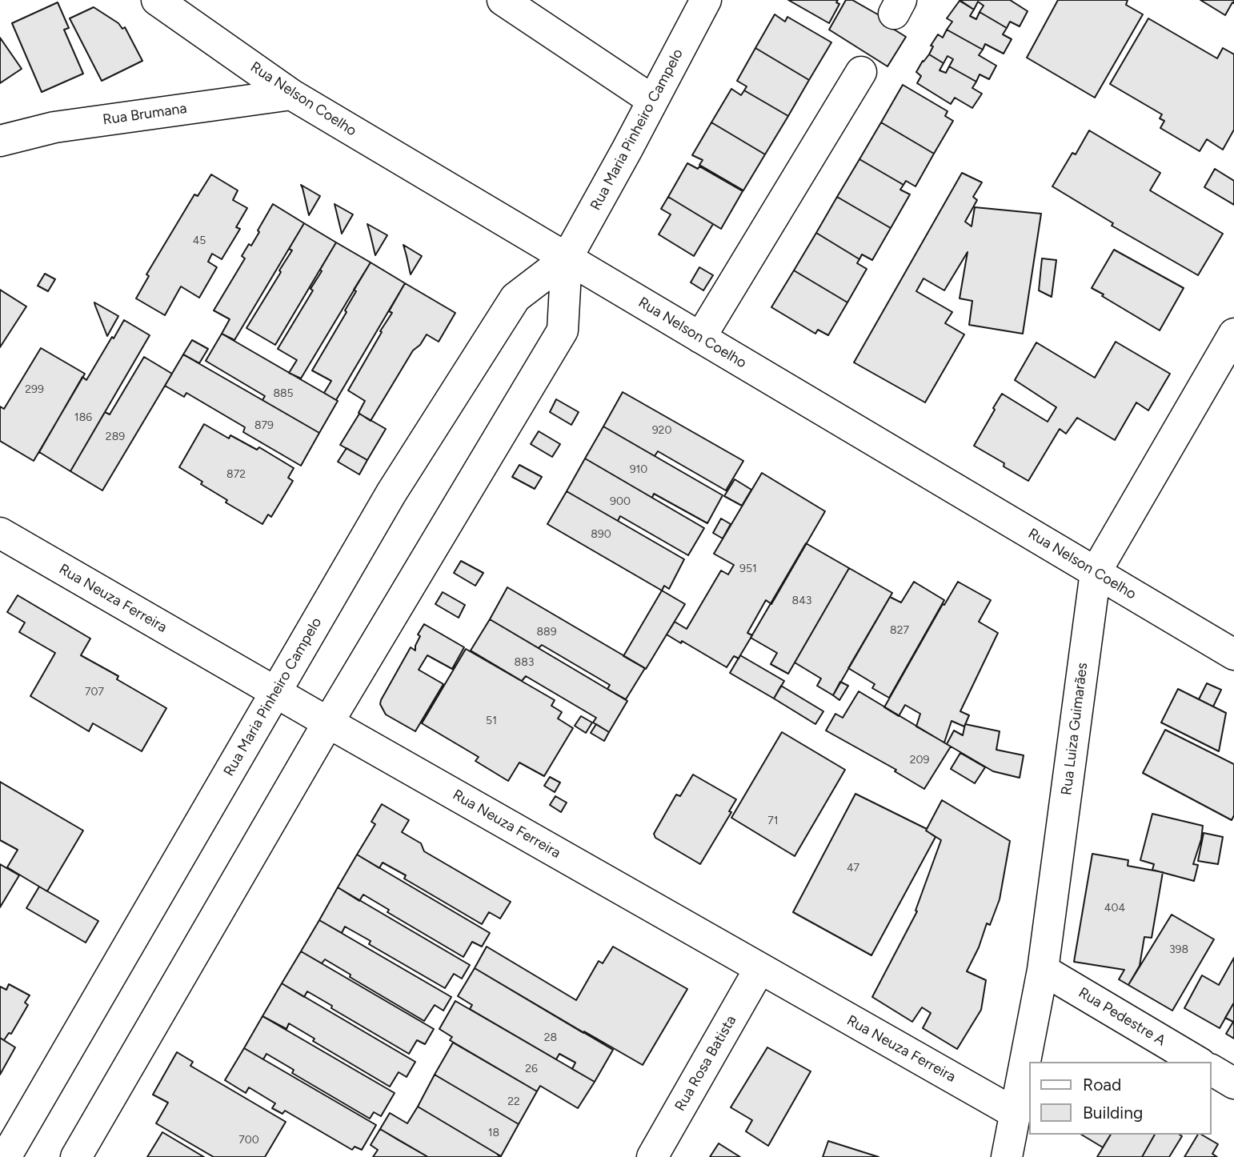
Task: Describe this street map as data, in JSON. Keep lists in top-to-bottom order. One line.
{"streets":{"street":["Rua Nelson Coelho","Rua Brumana","Rua Maria Pinheiro Campelo","Rua Neuza Ferreira","Rua Luiza Guimarães","Rua Pedestre A","Rua Rosa Batista"]},"crossings":[["Rua Nelson Coelho","Rua Brumana"],["Rua Nelson Coelho","Rua Maria Pinheiro Campelo"],["Rua Nelson Coelho","Rua Luiza Guimarães"],["Rua Maria Pinheiro Campelo","Rua Neuza Ferreira"],["Rua Neuza Ferreira","Rua Luiza Guimarães"],["Rua Neuza Ferreira","Rua Rosa Batista"],["Rua Luiza Guimarães","Rua Pedestre A"]],"house_numbers":["45","299","885","186","879","920","289","910","872","900","890","951","843","827","889","883","707","51","209","71","47","404","398","28","26","22","18","700"],"legend":["Road","Building"]}
